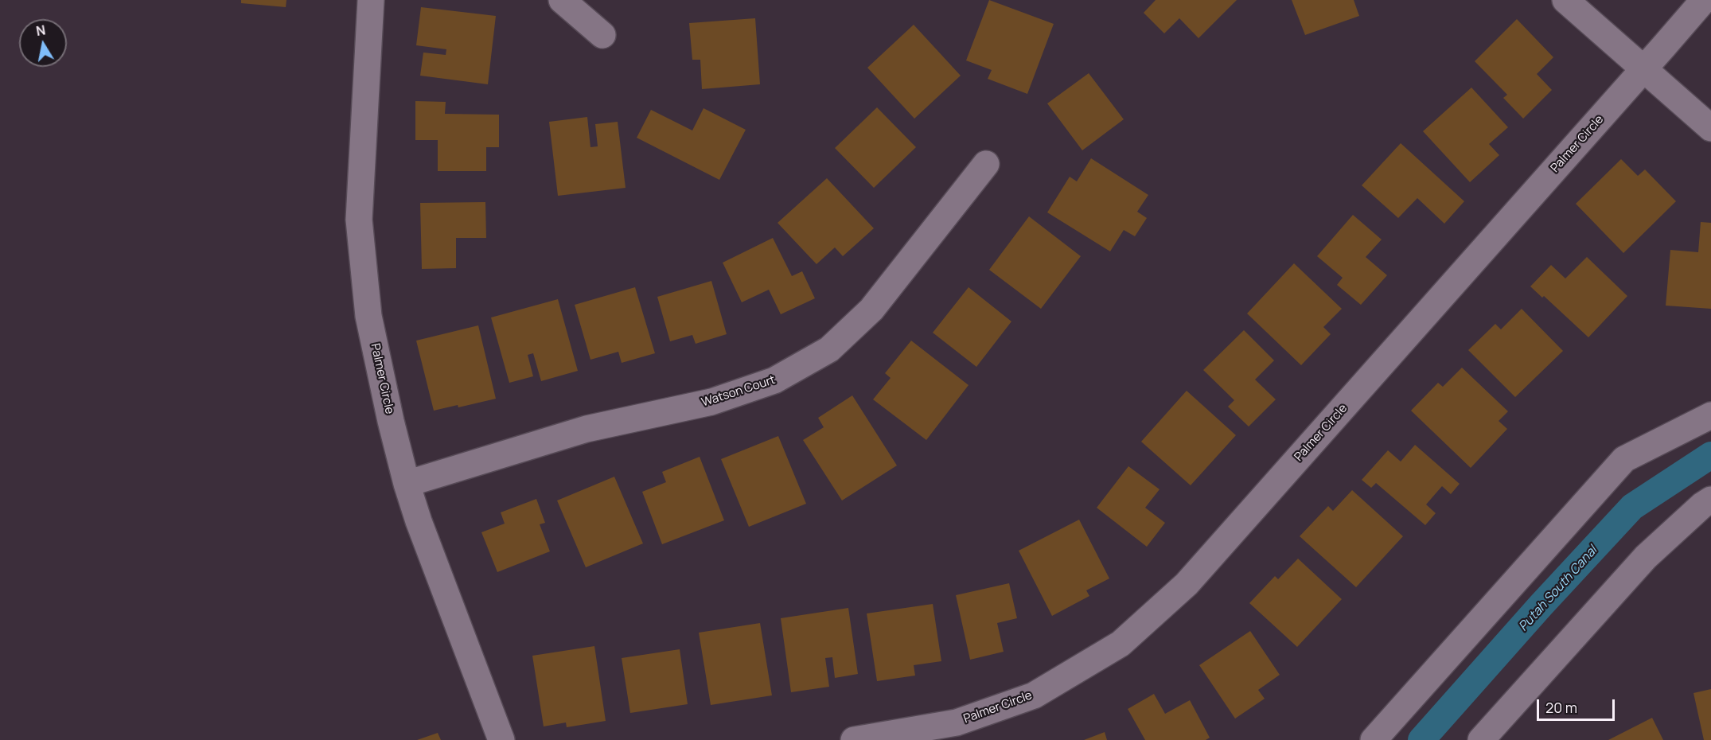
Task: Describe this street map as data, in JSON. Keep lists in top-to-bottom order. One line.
{"streets":{"street":["Palmer Circle","Watson Court"]},"crossings":[["Palmer Circle","Watson Court"]],"water":["Putah South Canal"],"scale_bar":"20 m","north":"top"}
